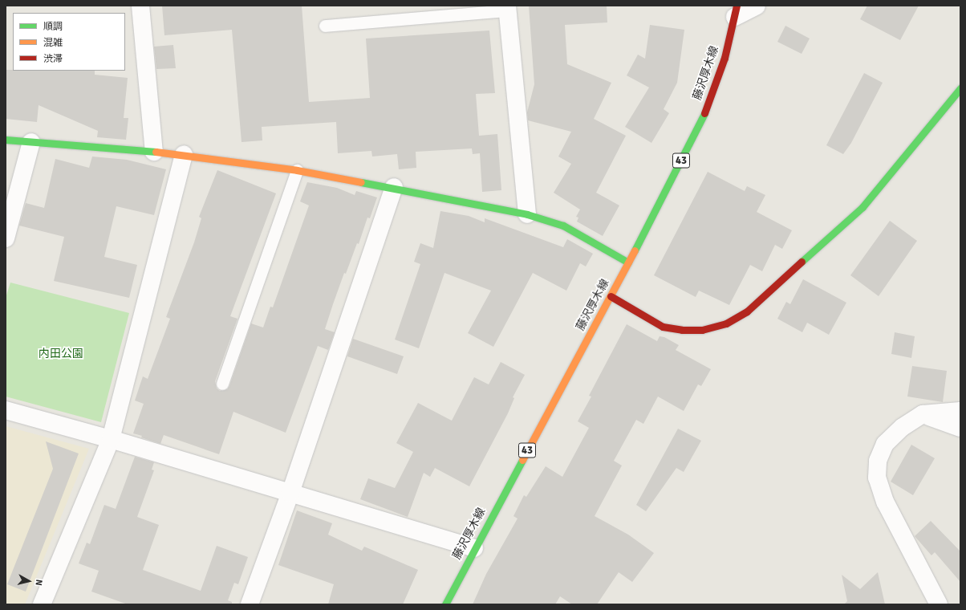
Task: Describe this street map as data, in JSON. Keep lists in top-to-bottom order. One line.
{"streets":{"street":["藤沢厚木線","43"]},"parks":["内田公園"],"legend":["順調","混雑","渋滞"],"north":"right"}
